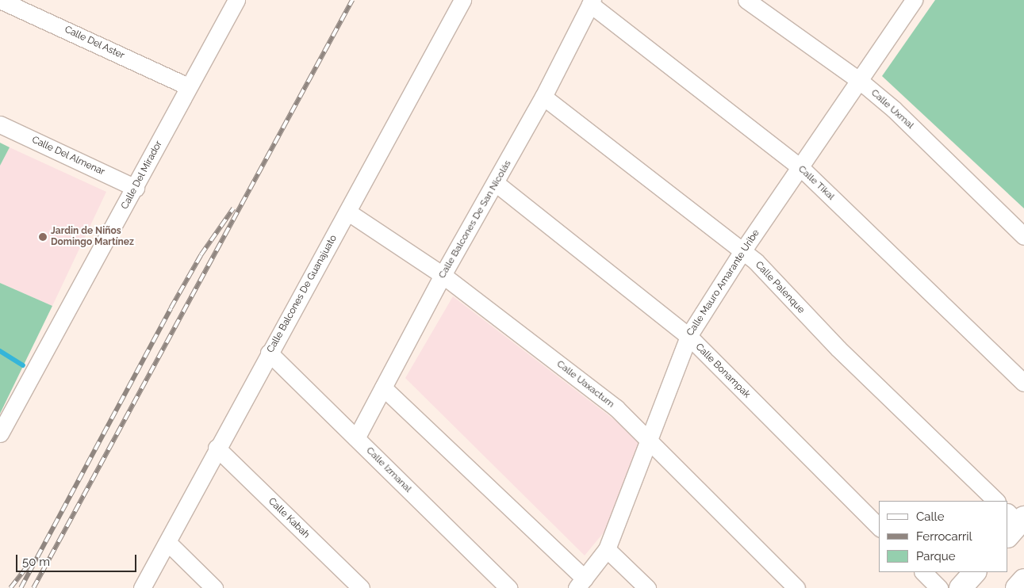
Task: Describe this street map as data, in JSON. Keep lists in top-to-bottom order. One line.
{"streets":{"street":["Calle Del Aster","Calle Uxmal","Calle Del Almenar","Calle Del Mirador","Calle Tikal","Calle Balcones De San Nicolás","Calle Mauro Amarante Uribe","Calle Palenque","Calle Balcones De Guanajuato","Calle Bonampak","Calle Uaxactum","Calle Izmanal","Calle Kabah"]},"crossings":[["Calle Del Aster","Calle Del Mirador"],["Calle Uxmal","Calle Mauro Amarante Uribe"],["Calle Del Almenar","Calle Del Mirador"],["Calle Tikal","Calle Balcones De San Nicolás"],["Calle Tikal","Calle Mauro Amarante Uribe"],["Calle Balcones De San Nicolás","Calle Palenque"],["Calle Balcones De San Nicolás","Calle Bonampak"],["Calle Balcones De San Nicolás","Calle Uaxactum"],["Calle Balcones De San Nicolás","Calle Izmanal"],["Calle Mauro Amarante Uribe","Calle Palenque"],["Calle Mauro Amarante Uribe","Calle Bonampak"],["Calle Mauro Amarante Uribe","Calle Uaxactum"],["Calle Balcones De Guanajuato","Calle Uaxactum"],["Calle Balcones De Guanajuato","Calle Izmanal"],["Calle Balcones De Guanajuato","Calle Kabah"]],"places":["Jardin de Niños Domingo Martínez"],"legend":["Calle","Ferrocarril","Parque"],"scale_bar":"50 m"}
